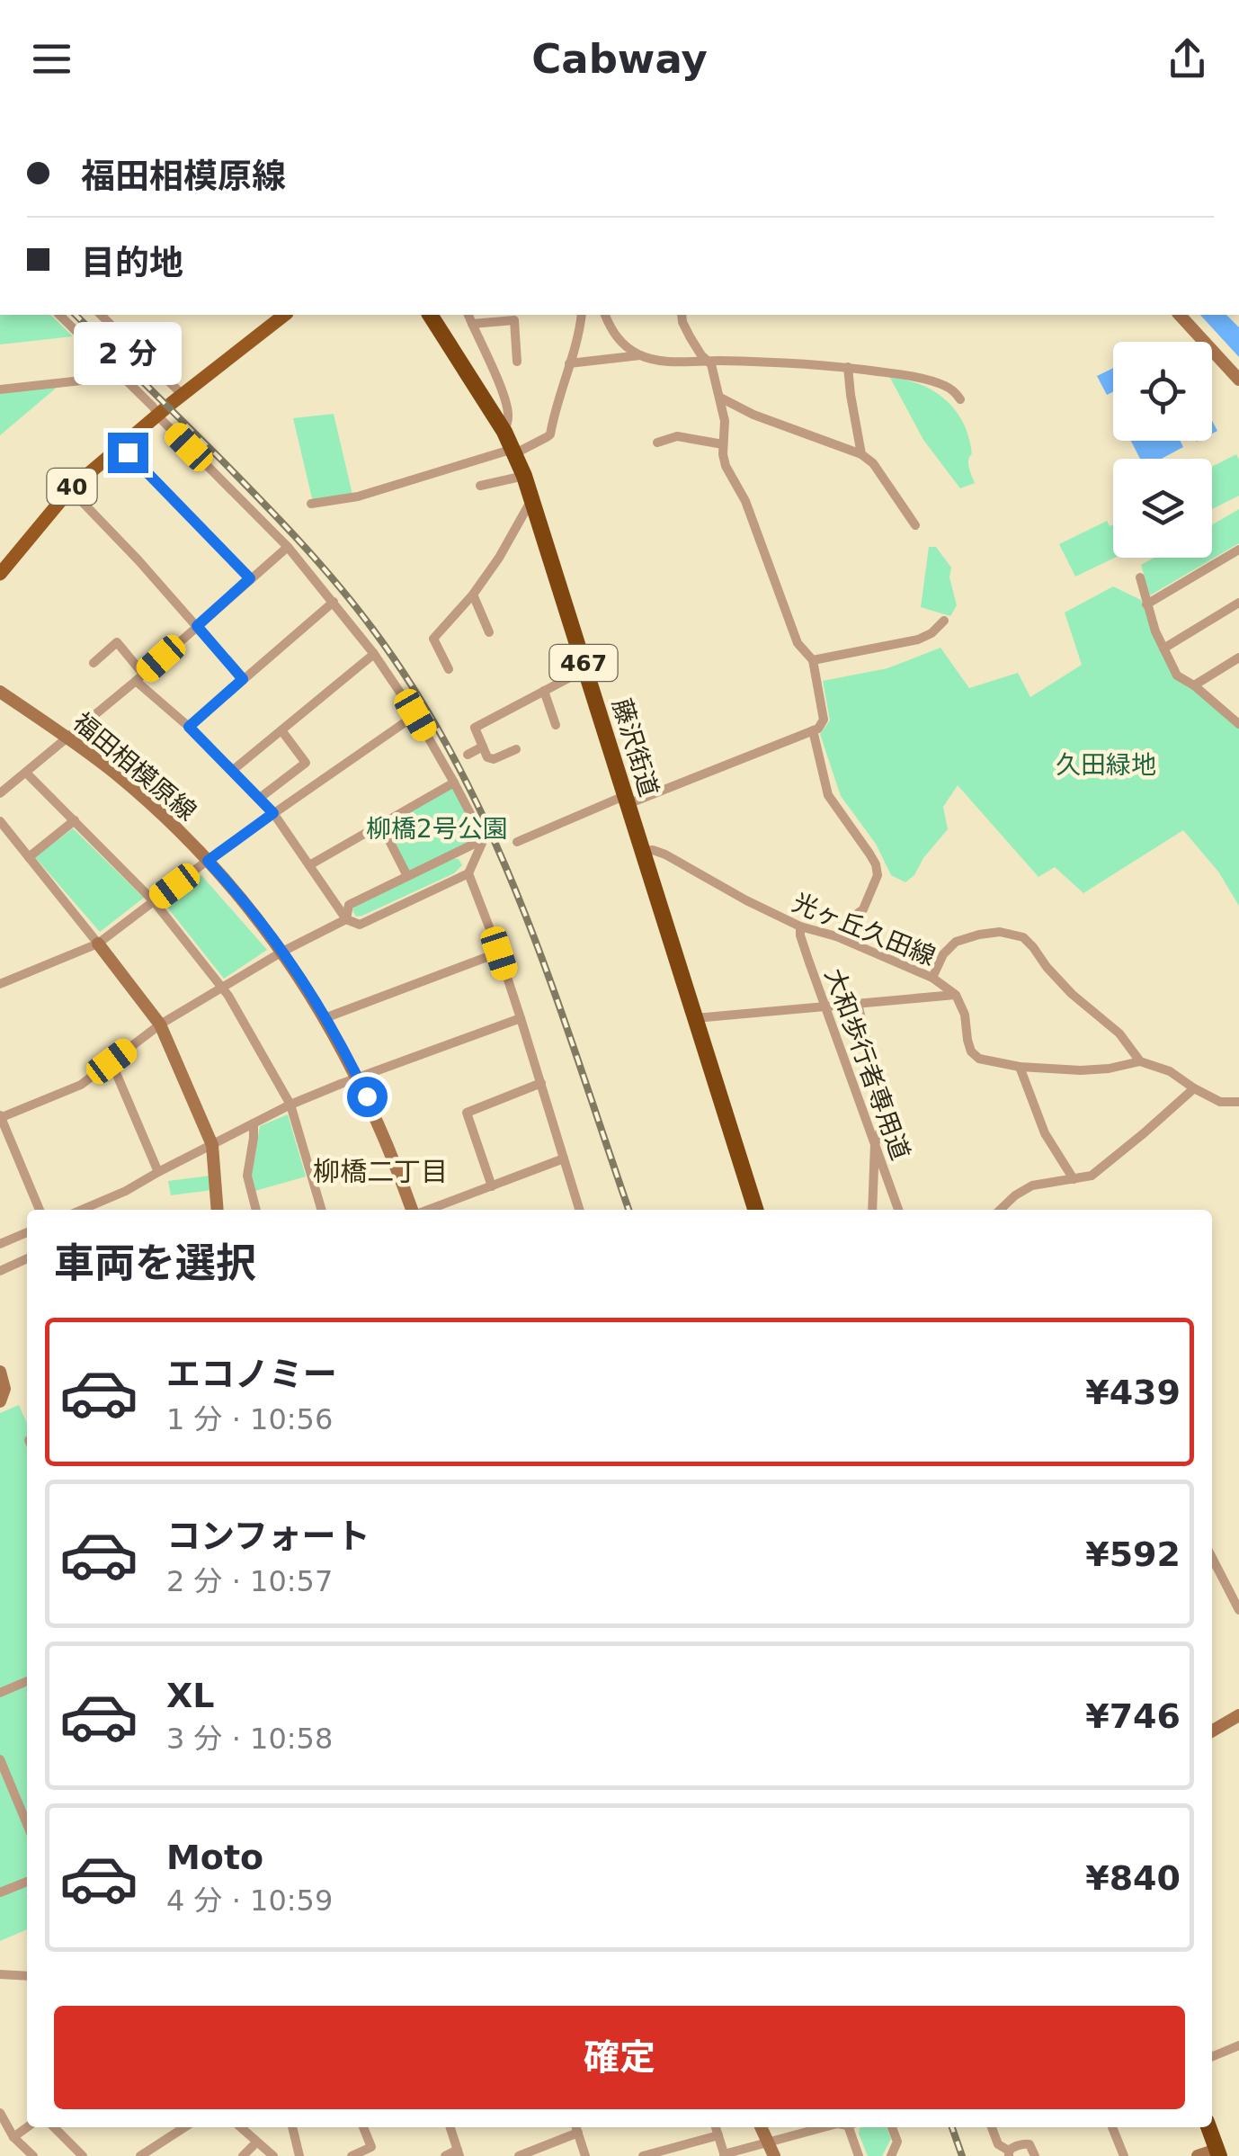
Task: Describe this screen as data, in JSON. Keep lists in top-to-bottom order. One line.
{"streets":{"highway":["467","藤沢街道"],"main road":["40"],"street":["福田相模原線","光ヶ丘久田線","大和歩行者専用道"]},"crossings":[["藤沢街道","光ヶ丘久田線"],["光ヶ丘久田線","大和歩行者専用道"]],"districts":["柳橋二丁目"],"parks":["久田緑地","柳橋2号公園"],"page":{"header":"Cabway","banner":["福田相模原線","目的地"],"bubble":"2 分","heading":"車両を選択","list":[{"name":"エコノミー","note":"1 分 · 10:56","value":"¥439"},{"name":"コンフォート","note":"2 分 · 10:57","value":"¥592"},{"name":"XL","note":"3 分 · 10:58","value":"¥746"},{"name":"Moto","note":"4 分 · 10:59","value":"¥840"}],"buttons":"確定"}}
